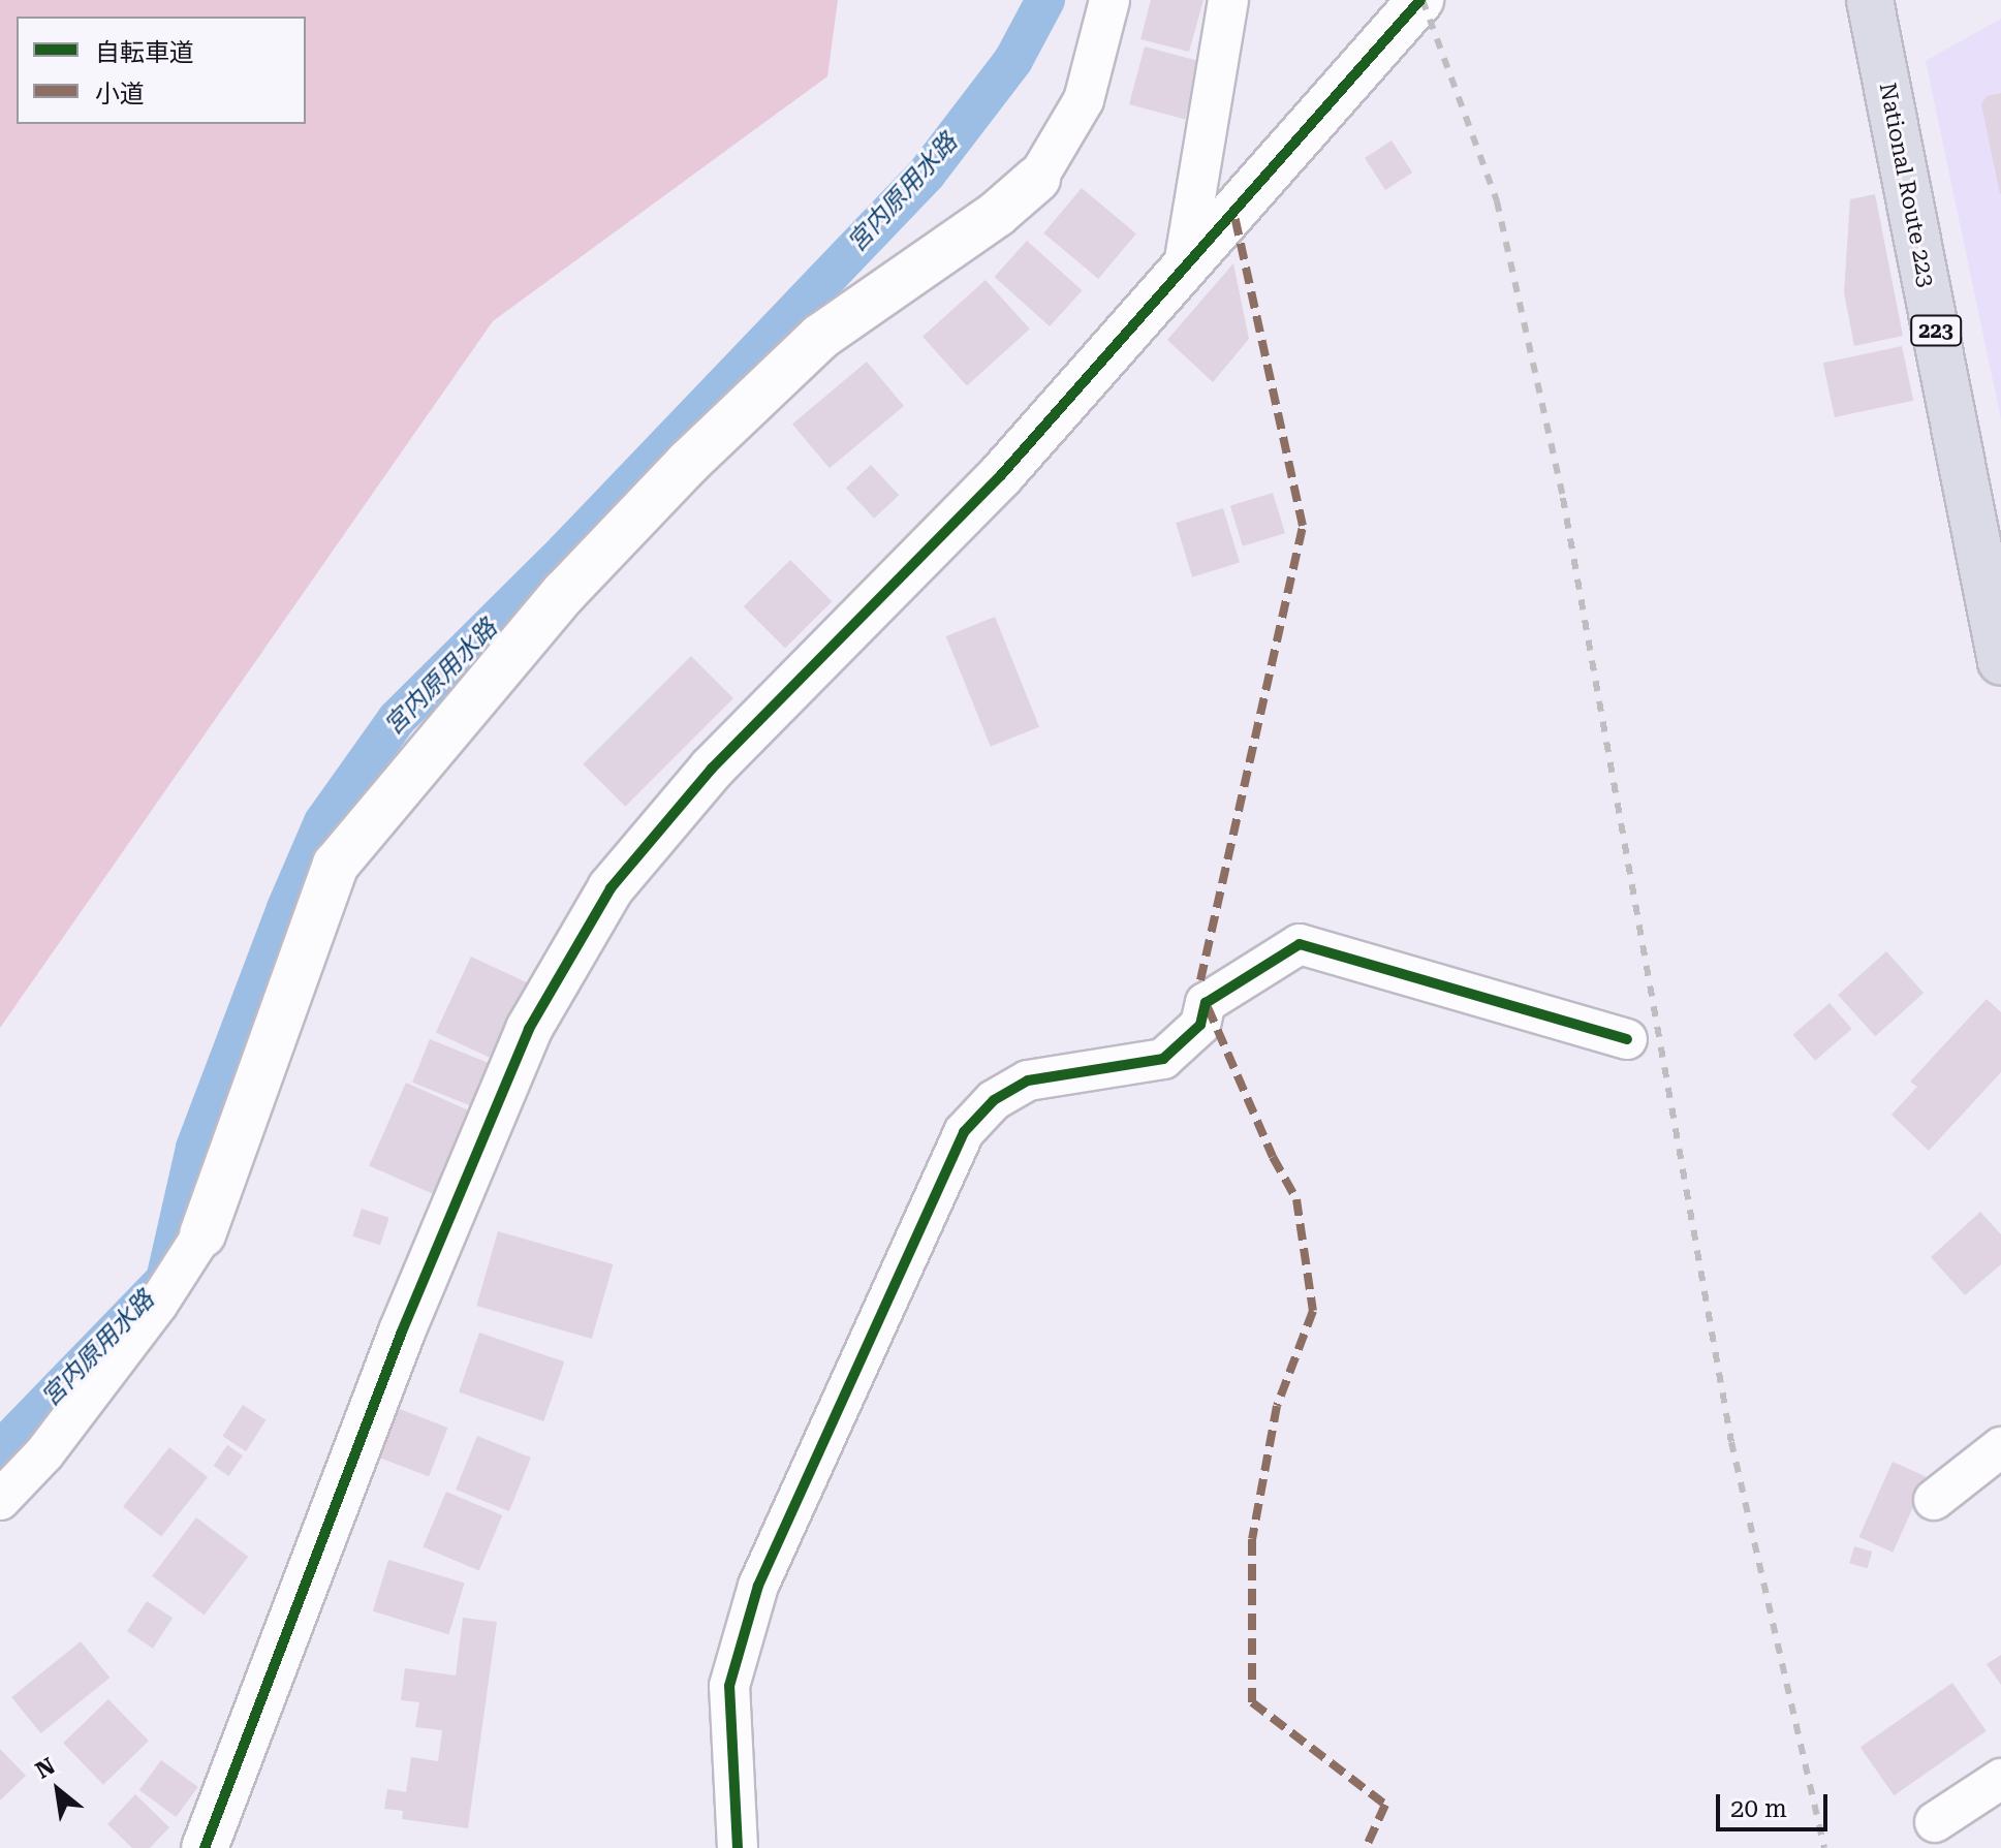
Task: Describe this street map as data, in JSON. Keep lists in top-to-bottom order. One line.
{"streets":{"highway":["National Route 223","223"]},"water":["宮内原用水路"],"legend":["自転車道","小道"],"scale_bar":"20 m","north":"top left"}
